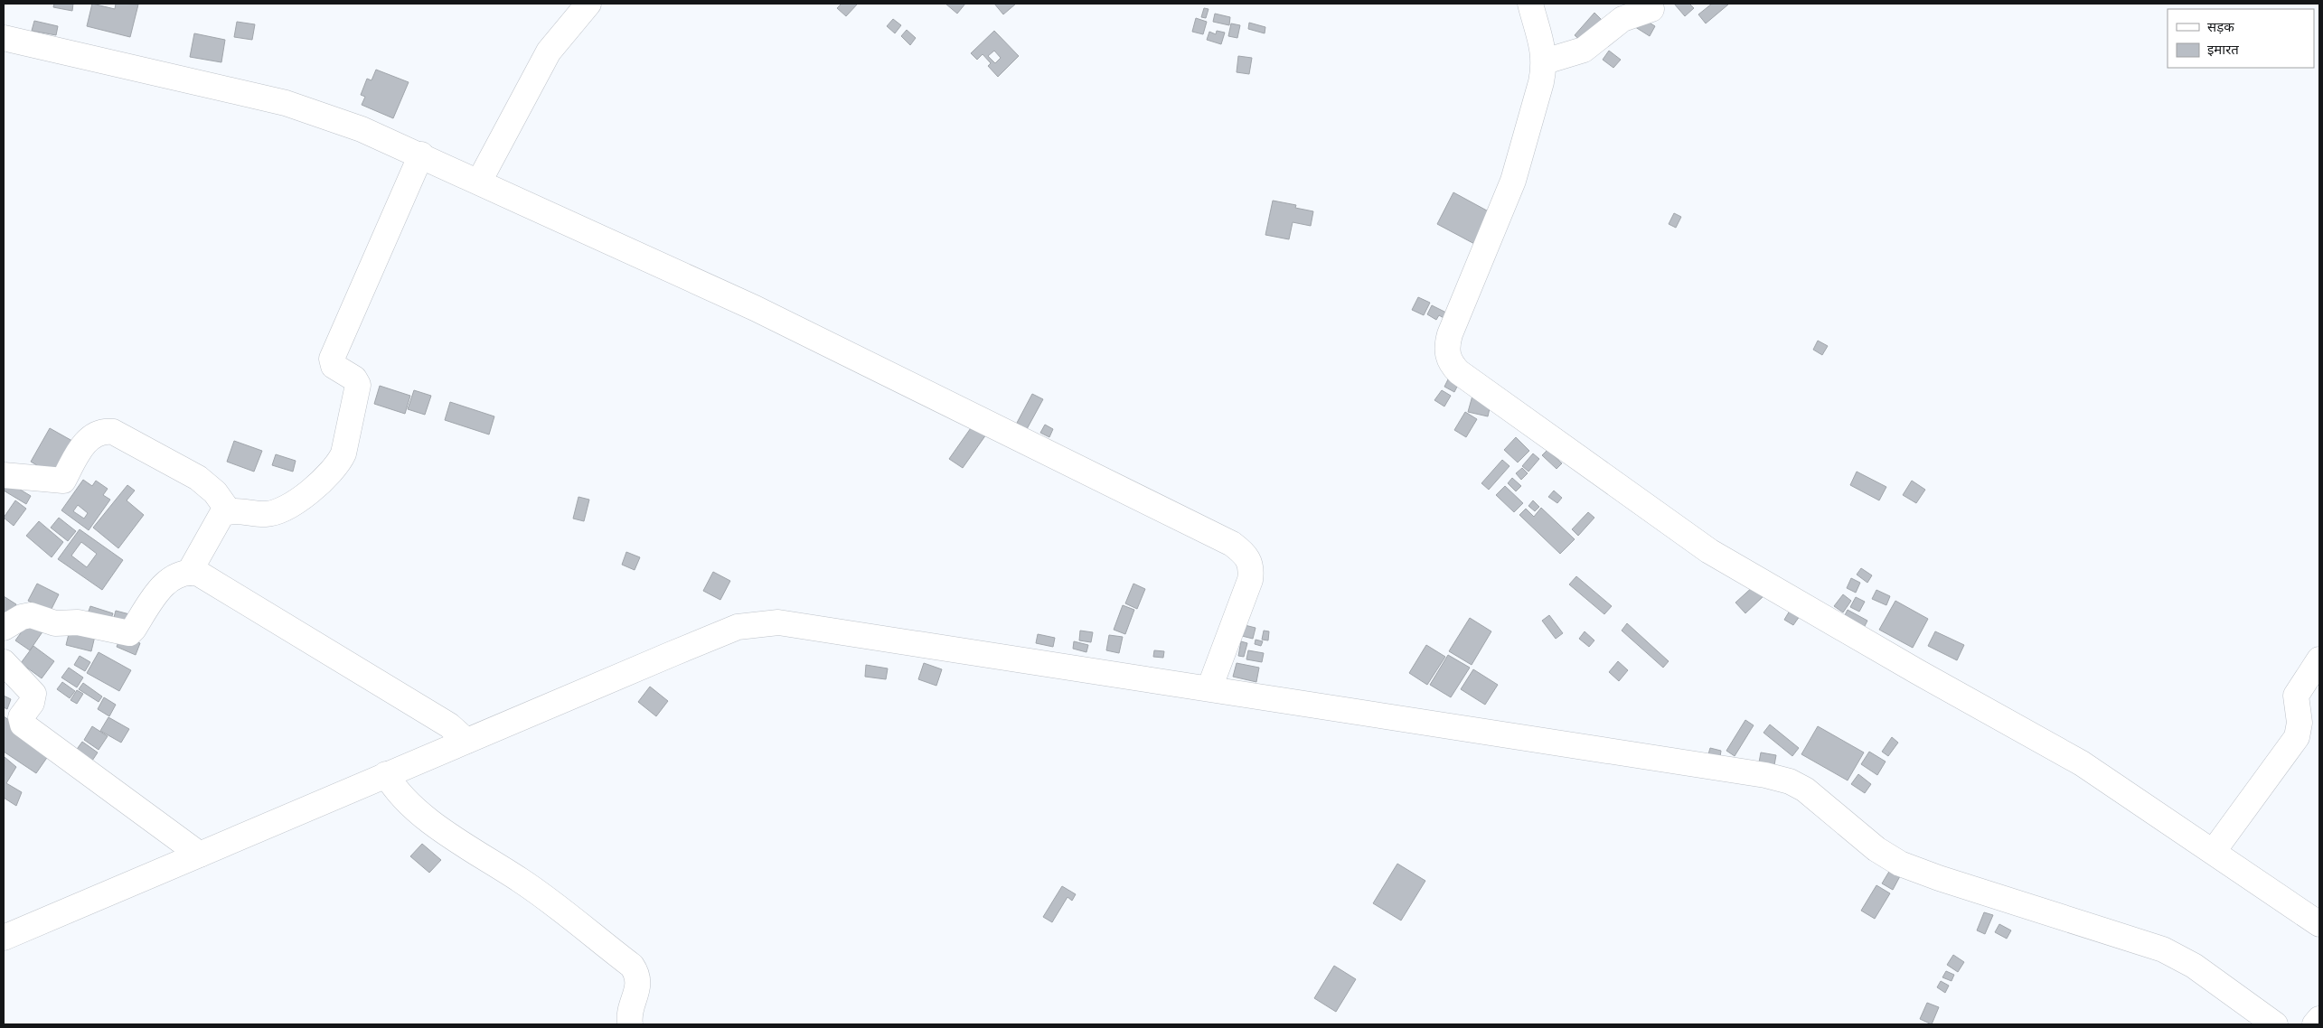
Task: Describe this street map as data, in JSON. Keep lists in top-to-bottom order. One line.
{"legend":["सड़क","इमारत"]}
